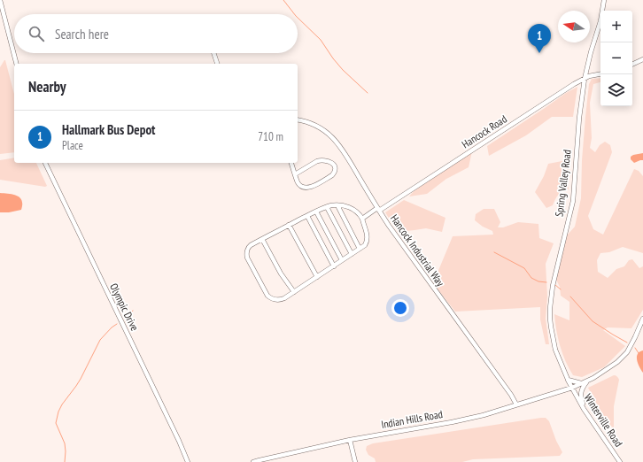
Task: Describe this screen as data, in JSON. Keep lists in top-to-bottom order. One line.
{"streets":{"street":["Hancock Road","Spring Valley Road","Hancock Industrial Way","Olympic Drive","Indian Hills Road","Winterville Road"]},"crossings":[["Hancock Road","Spring Valley Road"],["Hancock Road","Hancock Industrial Way"],["Spring Valley Road","Indian Hills Road"],["Spring Valley Road","Winterville Road"],["Hancock Industrial Way","Indian Hills Road"],["Indian Hills Road","Winterville Road"]],"north":"left","page":{"map_buttons":["+","−"],"search":"Search here","pins":"1","heading":"Nearby","list":[{"mark":"1","name":"Hallmark Bus Depot","note":"Place","value":"710 m"}]}}
